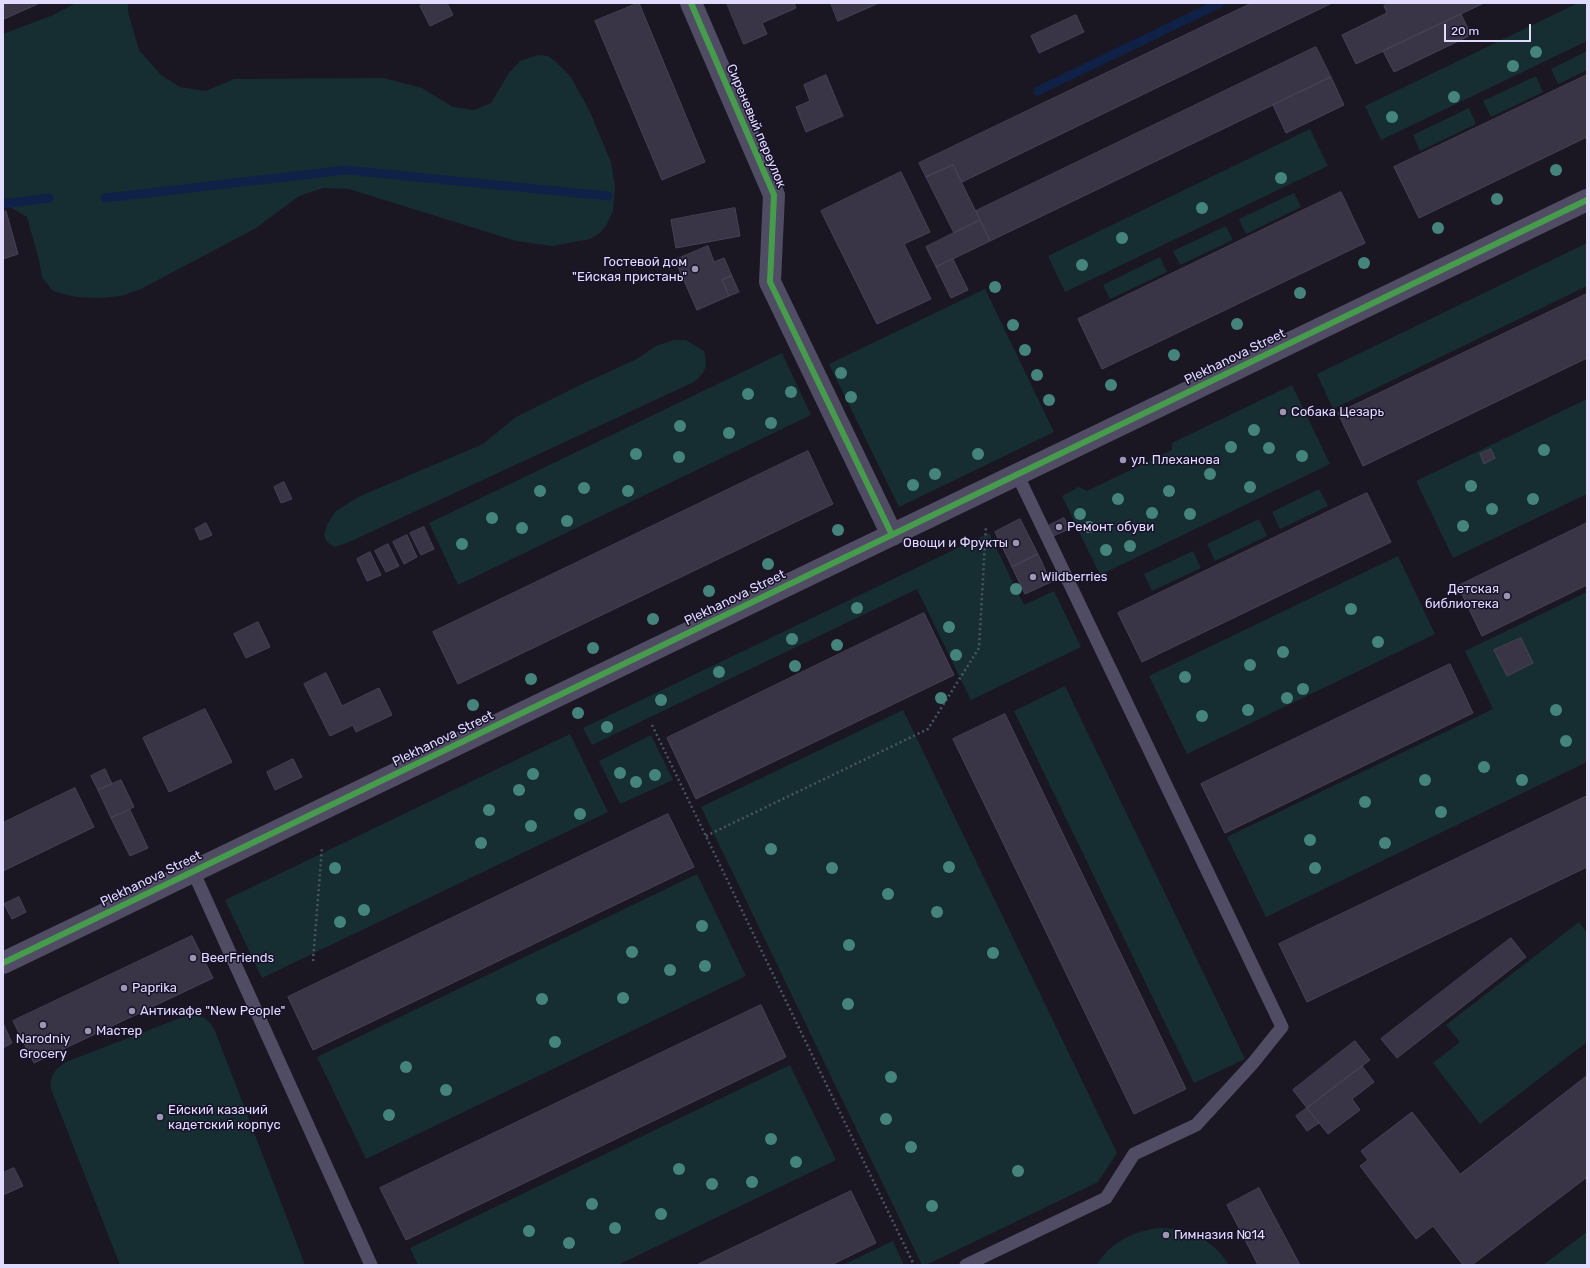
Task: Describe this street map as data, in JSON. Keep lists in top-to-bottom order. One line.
{"streets":{"street":["Сиреневый переулок","Plekhanova Street"]},"crossings":[["Сиреневый переулок","Plekhanova Street"]],"places":["Гостевой дом \"Ейская пристань\"","Собака Цезарь","ул. Плеханова","Ремонт обуви","Овощи и Фрукты","Wildberries","Детская библиотека","BeerFriends","Paprika","Антикафе \"New People\"","Narodniy Grocery","Мастер","Ейский казачий кадетский корпус","Гимназия №14"],"scale_bar":"20 m"}
